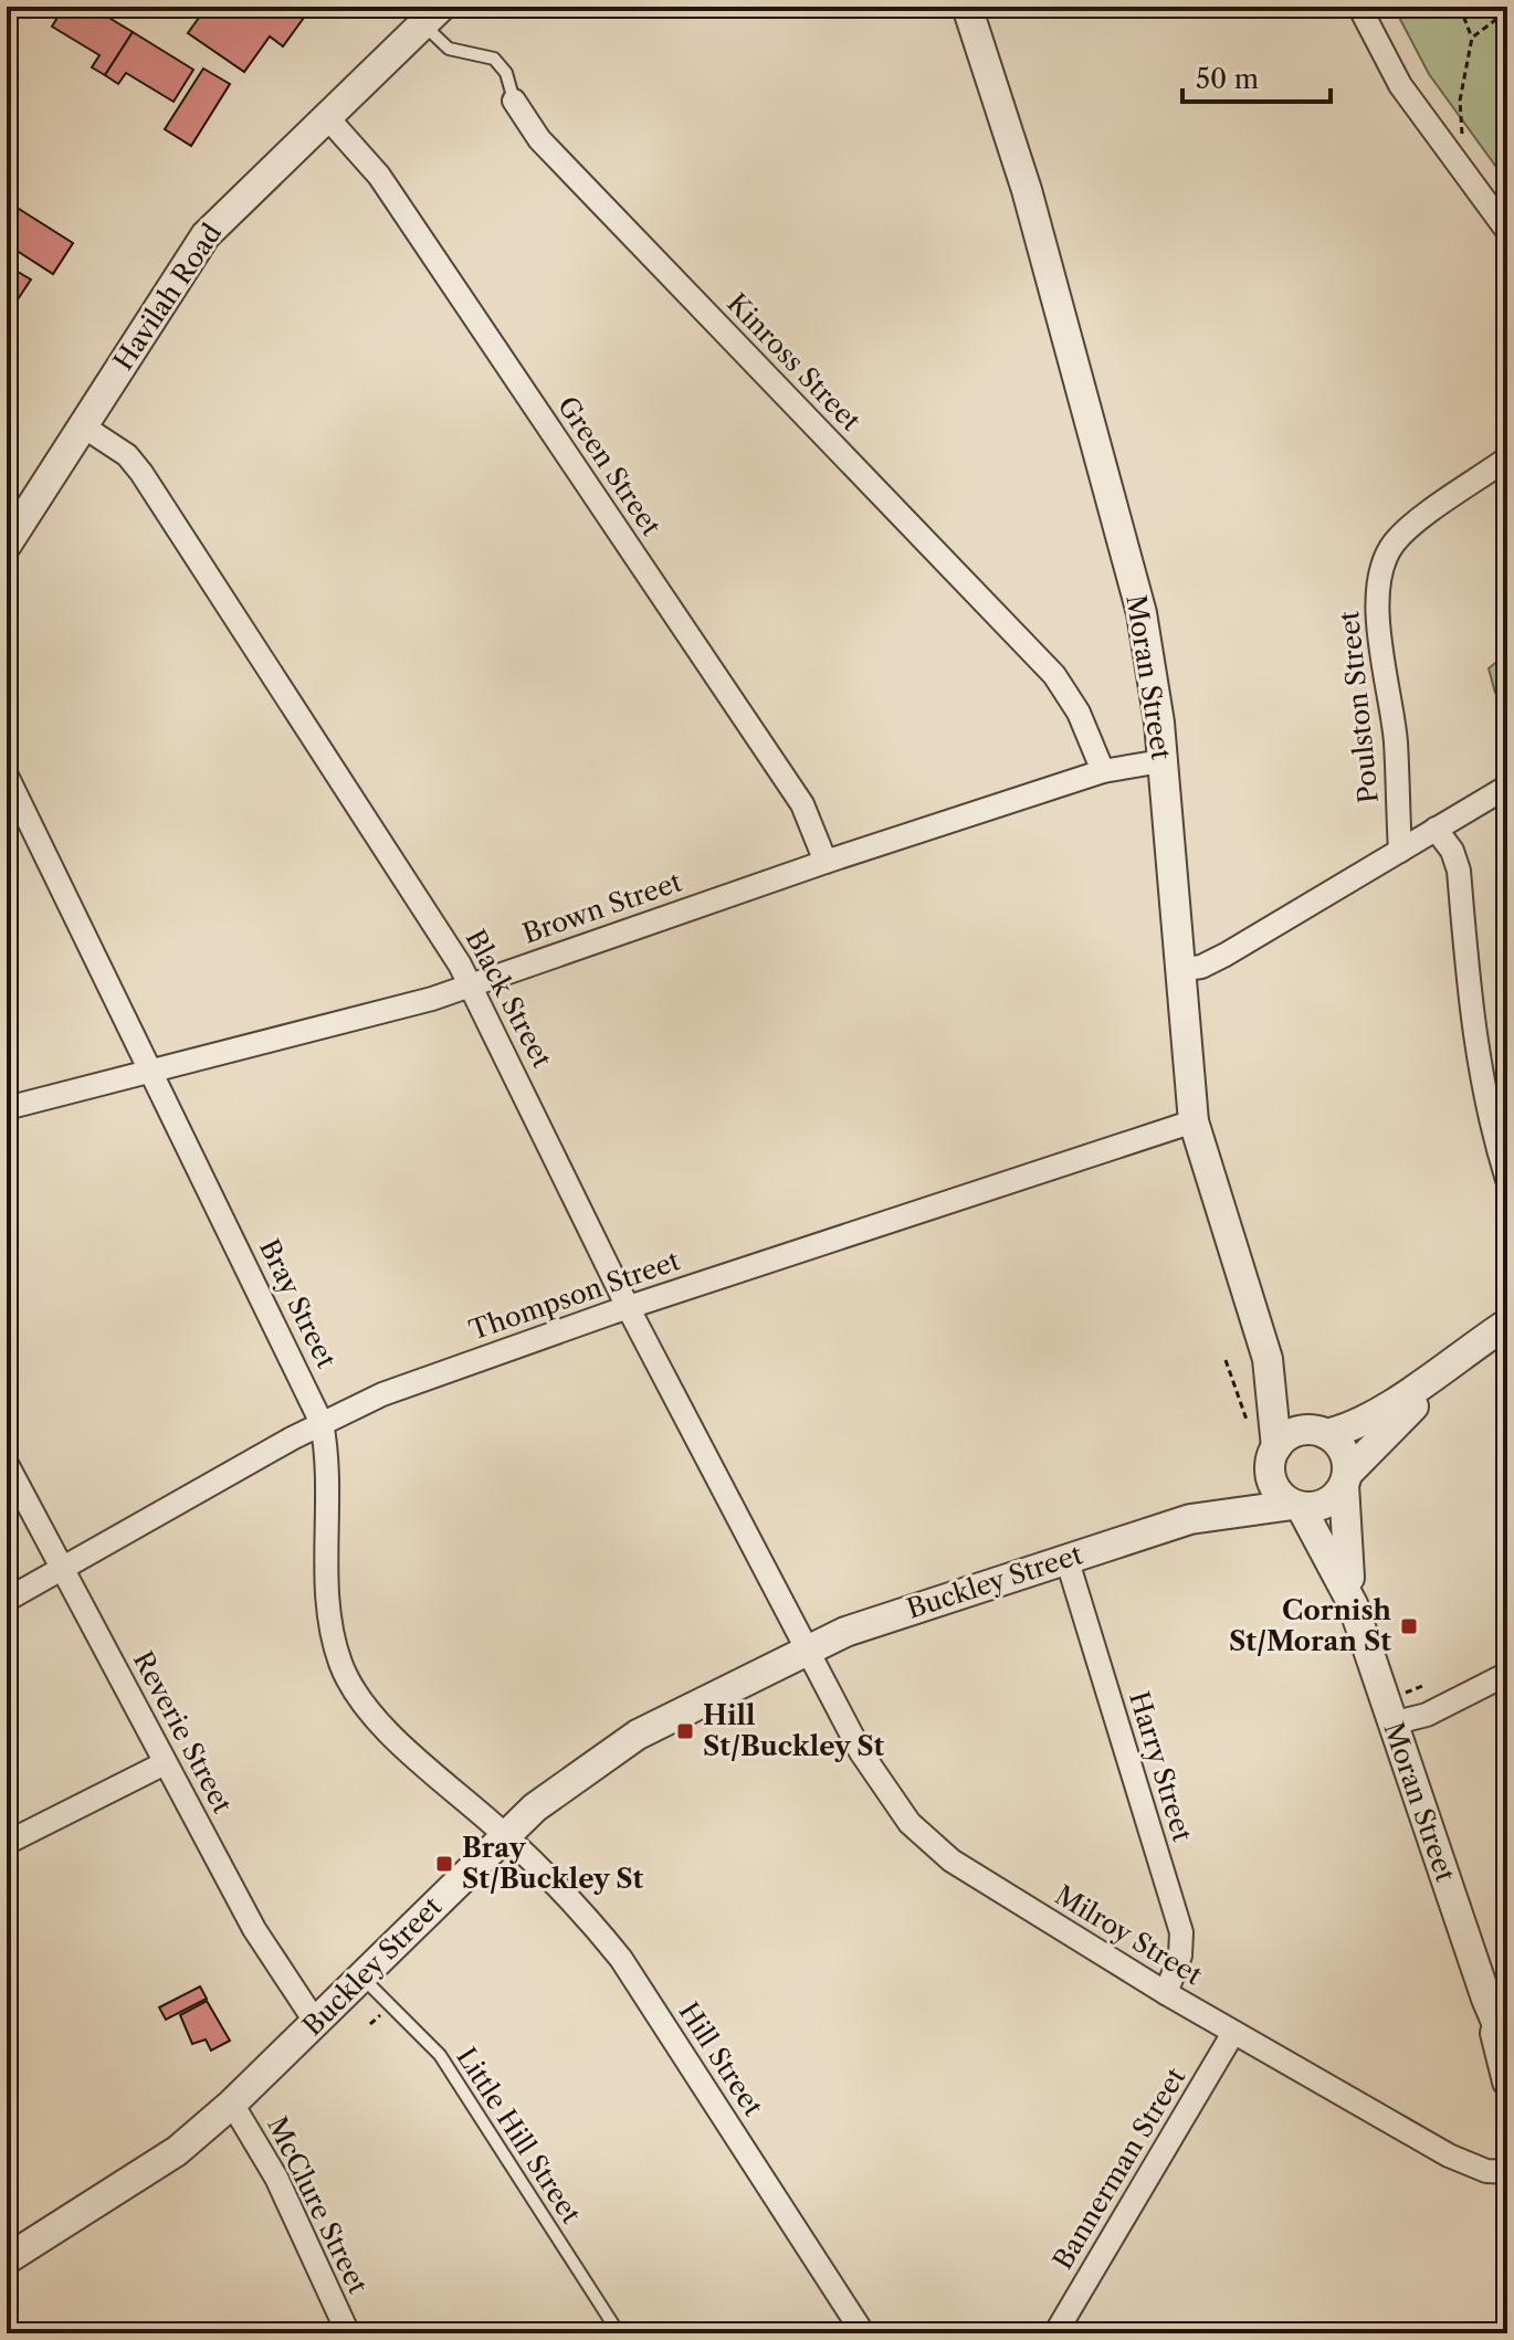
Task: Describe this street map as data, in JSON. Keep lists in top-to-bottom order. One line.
{"streets":{"street":["Havilah Road","Kinross Street","Green Street","Moran Street","Poulston Street","Brown Street","Black Street","Thompson Street","Bray Street","Buckley Street","Reverie Street","Harry Street","Milroy Street","Hill Street","Bannerman Street","McClure Street"],"lane":["Little Hill Street"]},"crossings":[["Havilah Road","Kinross Street"],["Havilah Road","Green Street"],["Havilah Road","Black Street"],["Kinross Street","Brown Street"],["Green Street","Brown Street"],["Moran Street","Brown Street"],["Moran Street","Thompson Street"],["Moran Street","Buckley Street"],["Brown Street","Black Street"],["Brown Street","Bray Street"],["Black Street","Thompson Street"],["Black Street","Buckley Street"],["Black Street","Milroy Street"],["Thompson Street","Bray Street"],["Thompson Street","Reverie Street"],["Bray Street","Buckley Street"],["Bray Street","Hill Street"],["Buckley Street","Reverie Street"],["Buckley Street","Harry Street"],["Buckley Street","Milroy Street"],["Buckley Street","Hill Street"],["Buckley Street","Little Hill Street"],["Buckley Street","McClure Street"],["Harry Street","Milroy Street"],["Milroy Street","Bannerman Street"]],"places":{"transit":["Cornish St/Moran St","Hill St/Buckley St","Bray St/Buckley St"]},"scale_bar":"50 m"}
